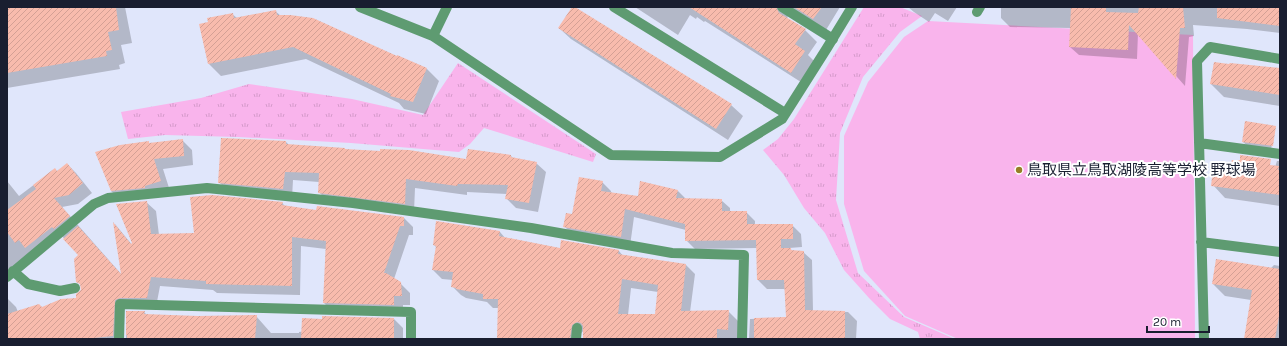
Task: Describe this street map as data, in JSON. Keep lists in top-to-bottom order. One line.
{"places":["鳥取県立鳥取湖陵高等学校 野球場"],"scale_bar":"20 m"}
